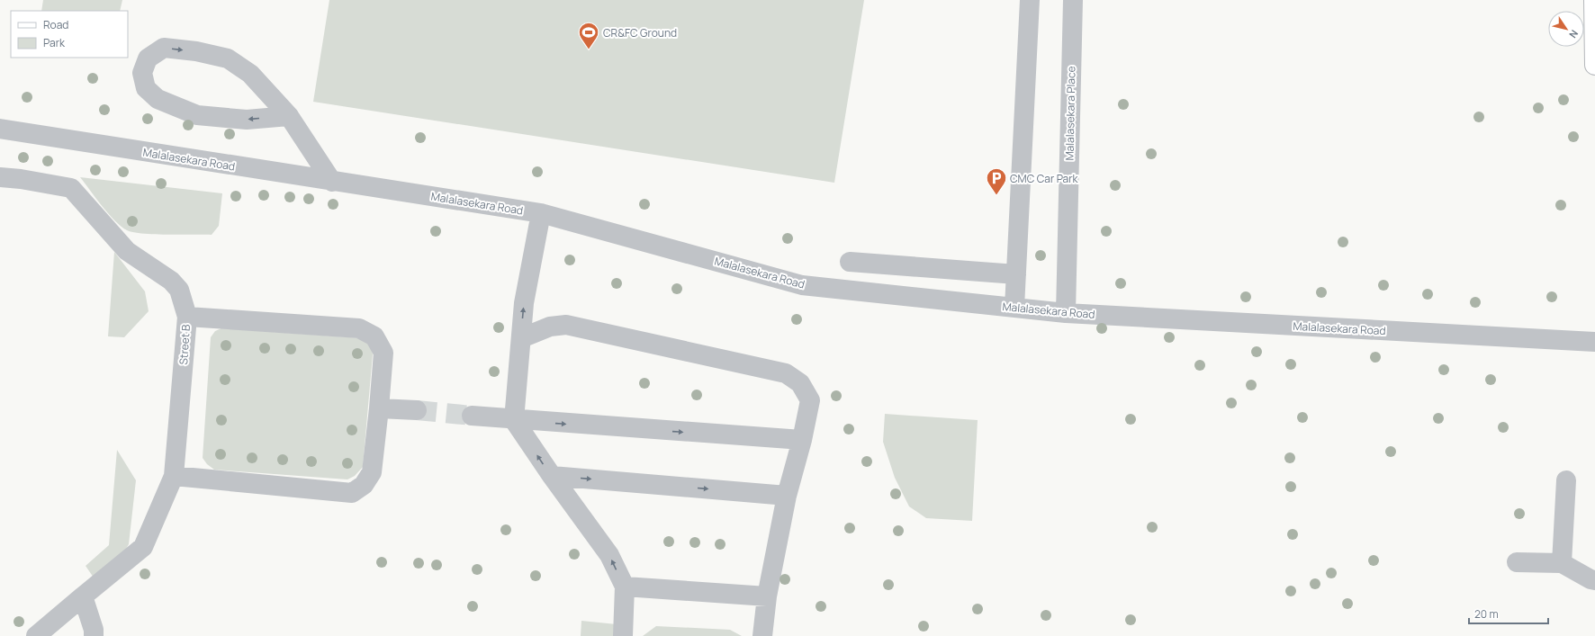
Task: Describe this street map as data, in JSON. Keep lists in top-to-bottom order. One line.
{"streets":{"street":["Malalasekara Place","Malalasekara Road","Street B"]},"crossings":[["Malalasekara Place","Malalasekara Road"]],"places":{"sports":["CR&FC Ground"],"parking":["CMC Car Park"]},"legend":["Road","Park"],"scale_bar":"20 m","north":"bottom right"}
